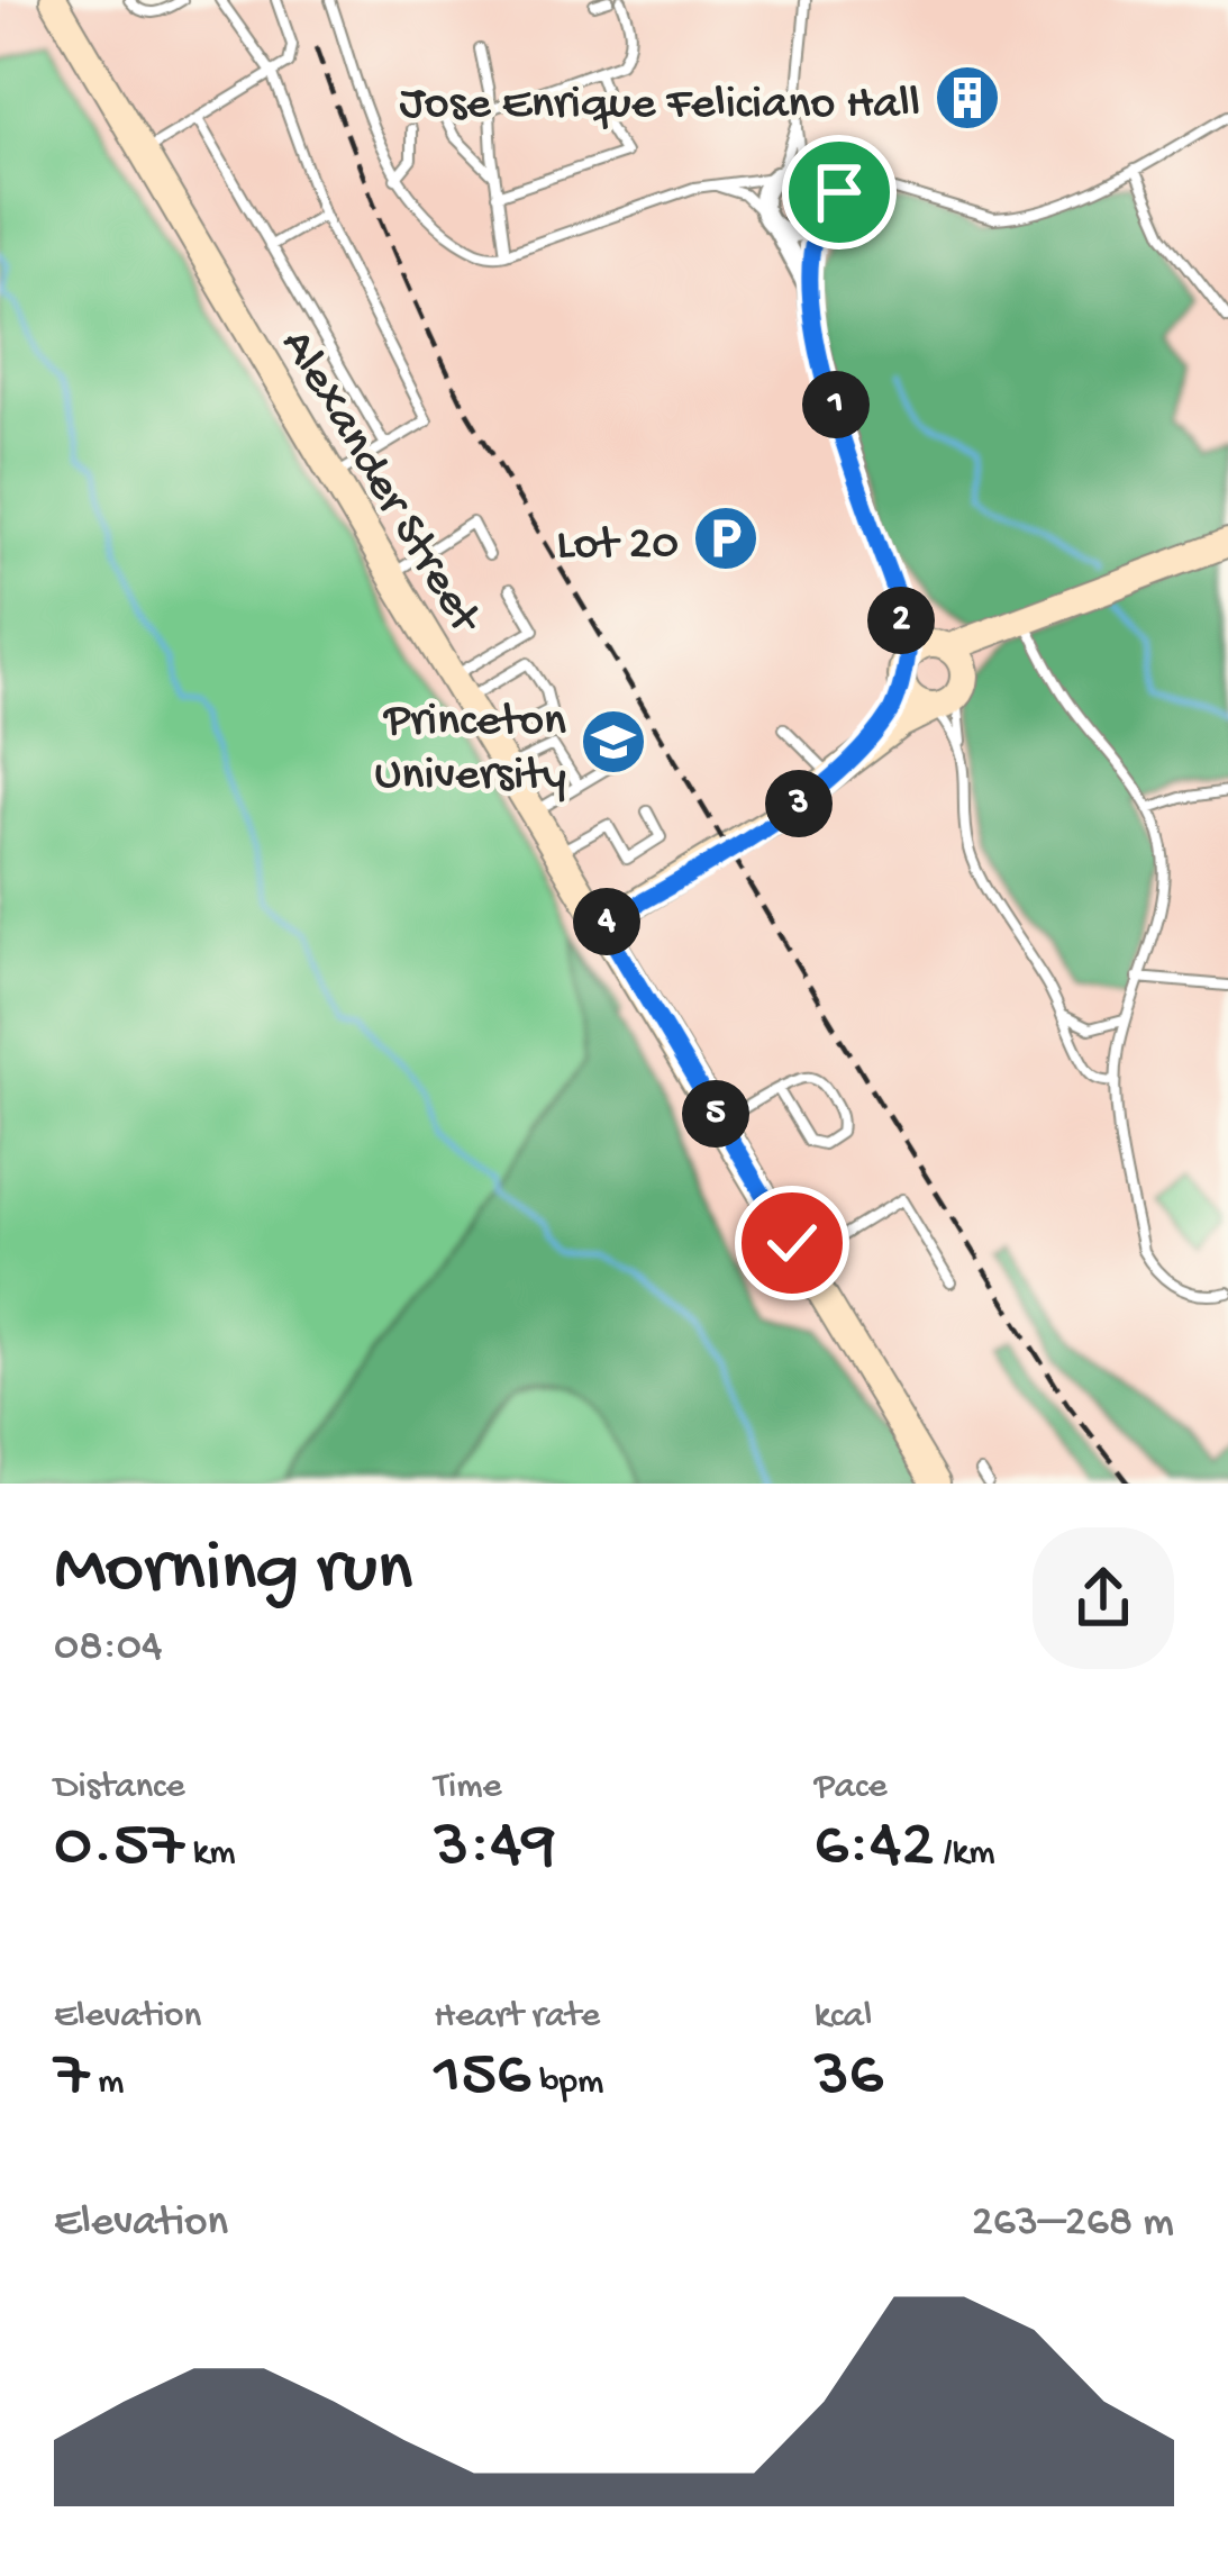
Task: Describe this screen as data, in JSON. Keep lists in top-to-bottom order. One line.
{"streets":{"main road":["Alexander Street"]},"places":{"building":["Jose Enrique Feliciano Hall"],"parking":["Lot 20"],"school or university":["Princeton University"]},"page":{"pins":["1","2","3","4","5"],"heading":["Morning run","08:04"],"stats":[["Distance","0.57 km"],["Time","3:49"],["Pace","6:42 /km"],["Elevation","7 m"],["Heart rate","156 bpm"],["kcal","36"]],"chart":["Elevation","263–268 m"]}}
